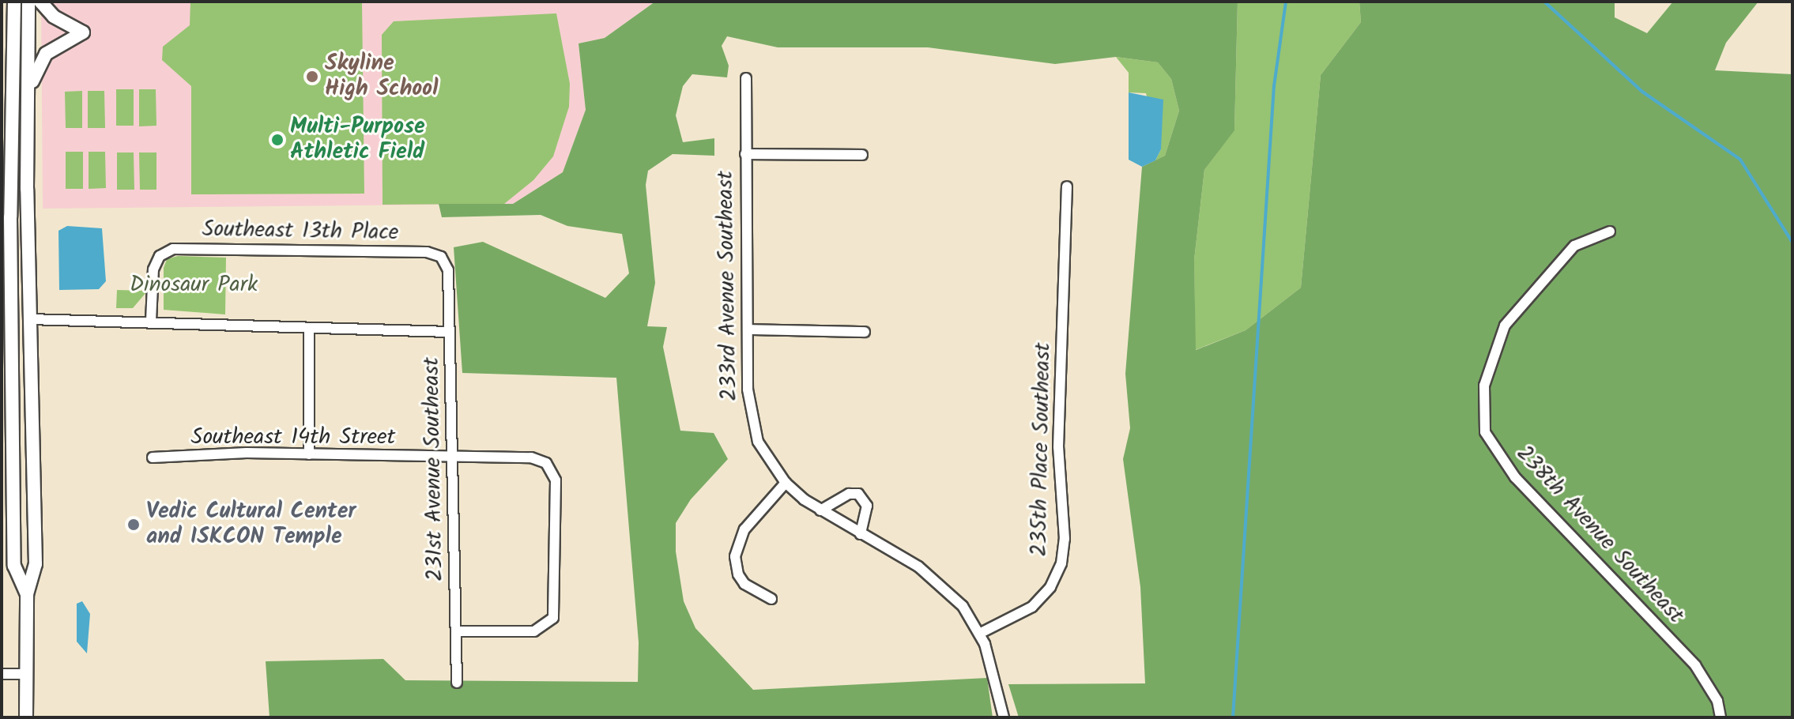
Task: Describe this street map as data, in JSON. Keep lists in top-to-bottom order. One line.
{"streets":{"street":["Southeast 13th Place","233rd Avenue Southeast","Southeast 14th Street","235th Place Southeast","231st Avenue Southeast","238th Avenue Southeast"]},"crossings":[["Southeast 13th Place","231st Avenue Southeast"],["233rd Avenue Southeast","235th Place Southeast"],["Southeast 14th Street","231st Avenue Southeast"]],"parks":["Dinosaur Park"],"places":["Skyline High School","Multi-Purpose Athletic Field","Vedic Cultural Center and ISKCON Temple"]}
